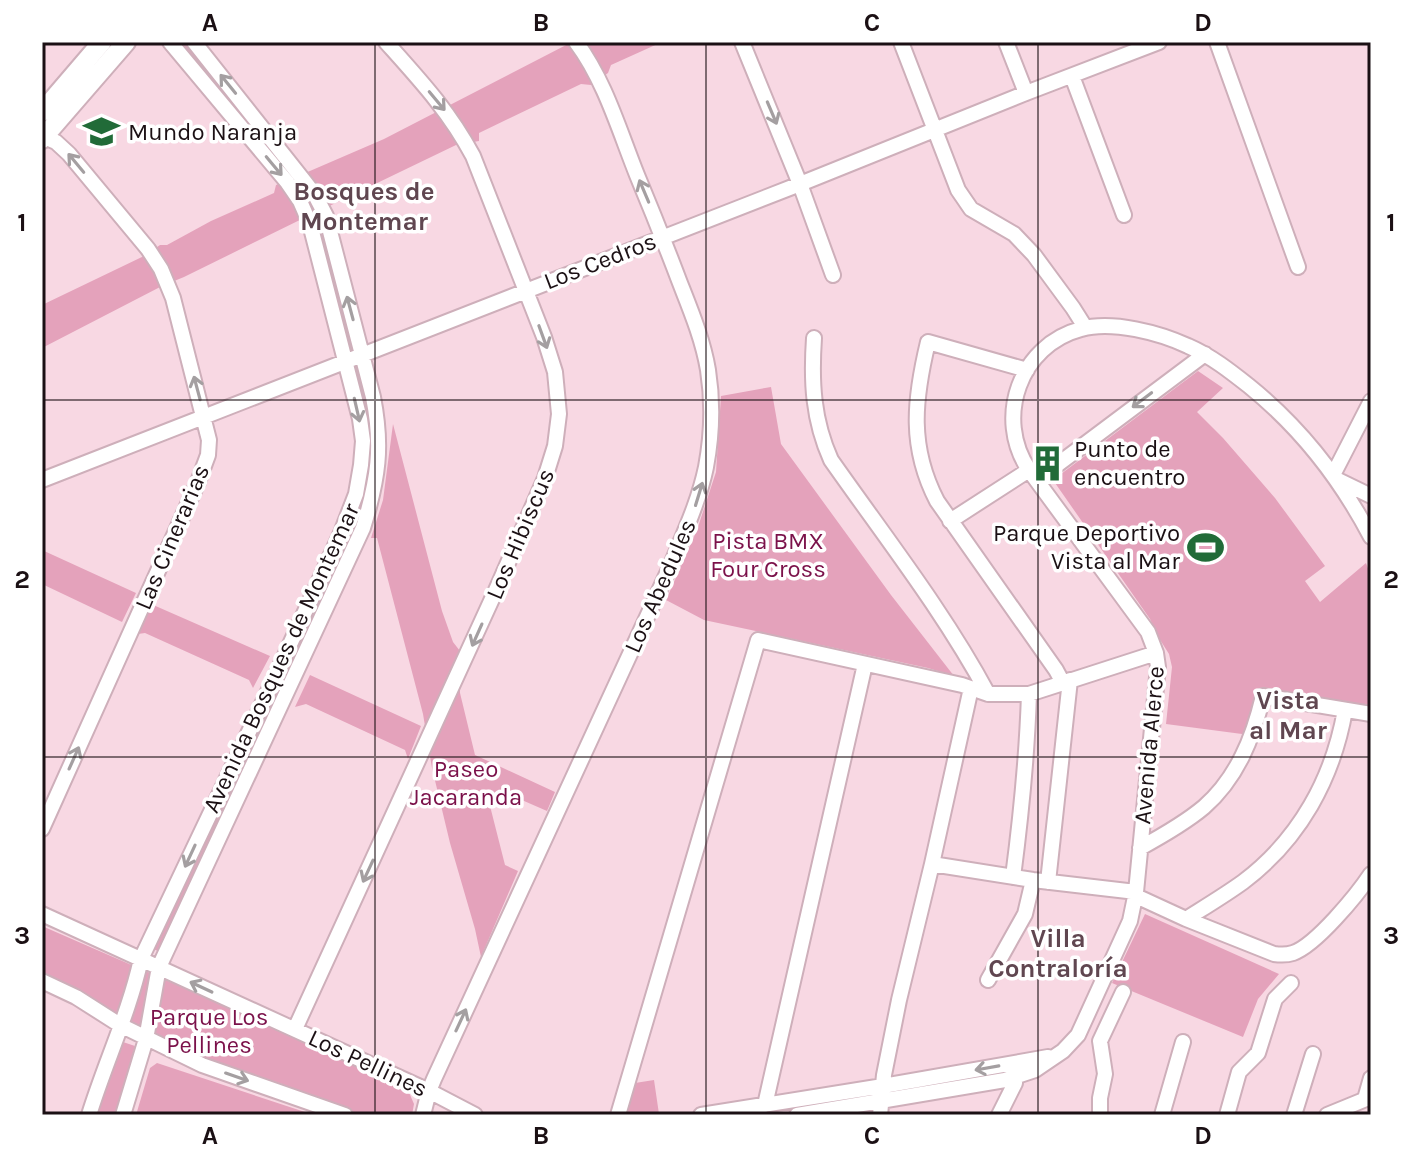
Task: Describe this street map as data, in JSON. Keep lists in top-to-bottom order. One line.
{"streets":{"street":["Los Cedros","Los Hibiscus","Las Cinerarias","Los Abedules","Avenida Bosques de Montemar","Avenida Alerce","Los Pellines"]},"crossings":[["Los Cedros","Los Hibiscus"],["Los Cedros","Las Cinerarias"],["Los Cedros","Los Abedules"],["Los Cedros","Avenida Bosques de Montemar"],["Los Hibiscus","Los Pellines"],["Los Abedules","Los Pellines"],["Avenida Bosques de Montemar","Los Pellines"]],"one_way":["Los Hibiscus","Las Cinerarias","Los Abedules"],"districts":["Bosques de Montemar","Vista al Mar","Villa Contraloría"],"parks":["Pista BMX Four Cross","Paseo Jacaranda","Parque Los Pellines"],"places":{"school or university":["Mundo Naranja"],"building":["Punto de encuentro"],"sports":["Parque Deportivo Vista al Mar"]},"grid":{"columns":["A","B","C","D"],"rows":["1","2","3"]}}
